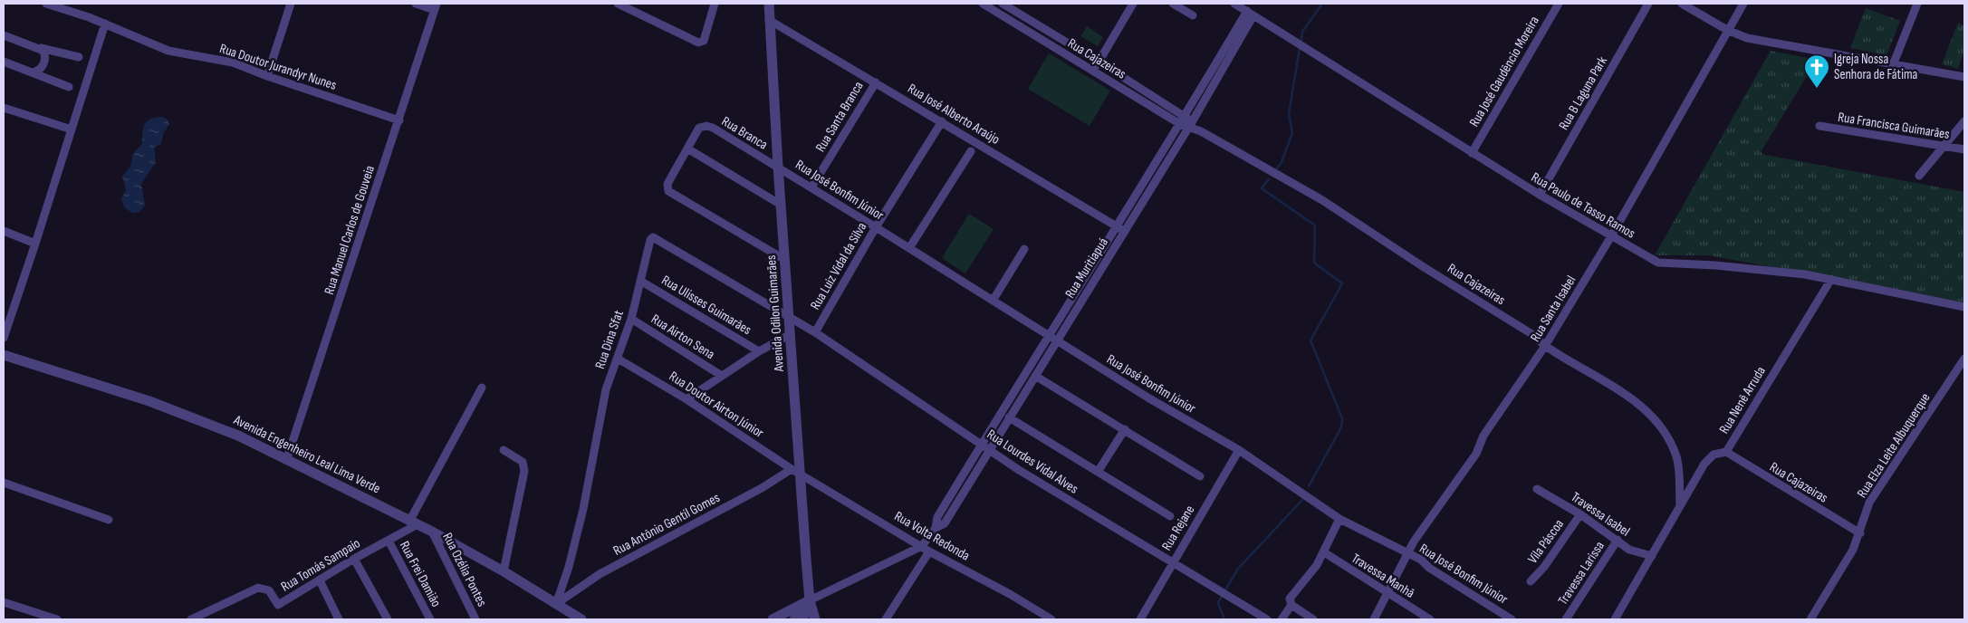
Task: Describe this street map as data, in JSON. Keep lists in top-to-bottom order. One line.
{"streets":{"street":["Rua Cajazeiras","Rua Doutor Jurandyr Nunes","Rua José Gaudêncio Moreira","Rua B Laguna Park","Rua José Alberto Araújo","Rua Santa Branca","Rua Francisca Guimarães","Rua Branca","Rua José Bonfim Júnior","Rua Paulo de Tasso Ramos","Rua Manuel Carlos de Gouveia","Rua Luiz Vidal da Silva","Rua Muritiapuá","Rua Ulisses Guimarães","Rua Santa Isabel","Avenida Odilon Guimarães","Rua Airton Sena","Rua Dina Sfat","Rua Nenê Arruda","Rua Doutor Airton Júnior","Rua Elza Leite Albuquerque","Avenida Engenheiro Leal Lima Verde","Rua Lourdes Vídal Alves","Travessa Isabel","Rua Antônio Gentil Gomes","Rua Rejane","Rua Volta Redonda","Vila Páscoa","Rua Tomás Sampaio","Rua Ozélia Pontes","Travessa Larissa","Rua Frei Damião","Travessa Manhã"]},"crossings":[["Rua Cajazeiras","Rua Muritiapuá"],["Rua Cajazeiras","Rua Santa Isabel"],["Rua Cajazeiras","Rua Nenê Arruda"],["Rua Cajazeiras","Rua Elza Leite Albuquerque"],["Rua Doutor Jurandyr Nunes","Rua Manuel Carlos de Gouveia"],["Rua José Gaudêncio Moreira","Rua Paulo de Tasso Ramos"],["Rua B Laguna Park","Rua Paulo de Tasso Ramos"],["Rua José Alberto Araújo","Rua Santa Branca"],["Rua José Alberto Araújo","Rua Luiz Vidal da Silva"],["Rua José Alberto Araújo","Rua Muritiapuá"],["Rua José Alberto Araújo","Avenida Odilon Guimarães"],["Rua Santa Branca","Rua José Bonfim Júnior"],["Rua Branca","Rua José Bonfim Júnior"],["Rua Branca","Avenida Odilon Guimarães"],["Rua José Bonfim Júnior","Rua Luiz Vidal da Silva"],["Rua José Bonfim Júnior","Rua Muritiapuá"],["Rua José Bonfim Júnior","Rua Santa Isabel"],["Rua José Bonfim Júnior","Avenida Odilon Guimarães"],["Rua José Bonfim Júnior","Rua Rejane"],["Rua Paulo de Tasso Ramos","Rua Muritiapuá"],["Rua Paulo de Tasso Ramos","Rua Santa Isabel"],["Rua Paulo de Tasso Ramos","Rua Nenê Arruda"],["Rua Manuel Carlos de Gouveia","Avenida Engenheiro Leal Lima Verde"],["Rua Luiz Vidal da Silva","Rua Lourdes Vídal Alves"],["Rua Muritiapuá","Rua Lourdes Vídal Alves"],["Rua Muritiapuá","Rua Volta Redonda"],["Rua Ulisses Guimarães","Rua Dina Sfat"],["Rua Santa Isabel","Travessa Manhã"],["Avenida Odilon Guimarães","Rua Dina Sfat"],["Avenida Odilon Guimarães","Rua Doutor Airton Júnior"],["Avenida Odilon Guimarães","Rua Lourdes Vídal Alves"],["Avenida Odilon Guimarães","Rua Volta Redonda"],["Rua Airton Sena","Rua Dina Sfat"],["Rua Dina Sfat","Rua Doutor Airton Júnior"],["Rua Dina Sfat","Avenida Engenheiro Leal Lima Verde"],["Rua Dina Sfat","Rua Lourdes Vídal Alves"],["Rua Dina Sfat","Rua Antônio Gentil Gomes"],["Rua Nenê Arruda","Travessa Isabel"],["Rua Doutor Airton Júnior","Rua Antônio Gentil Gomes"],["Rua Doutor Airton Júnior","Rua Volta Redonda"],["Avenida Engenheiro Leal Lima Verde","Rua Antônio Gentil Gomes"],["Avenida Engenheiro Leal Lima Verde","Rua Tomás Sampaio"],["Avenida Engenheiro Leal Lima Verde","Rua Ozélia Pontes"],["Rua Lourdes Vídal Alves","Rua Rejane"],["Travessa Isabel","Vila Páscoa"],["Travessa Isabel","Travessa Larissa"],["Rua Tomás Sampaio","Rua Frei Damião"]],"places":{"church":["Igreja Nossa Senhora de Fátima"]}}
